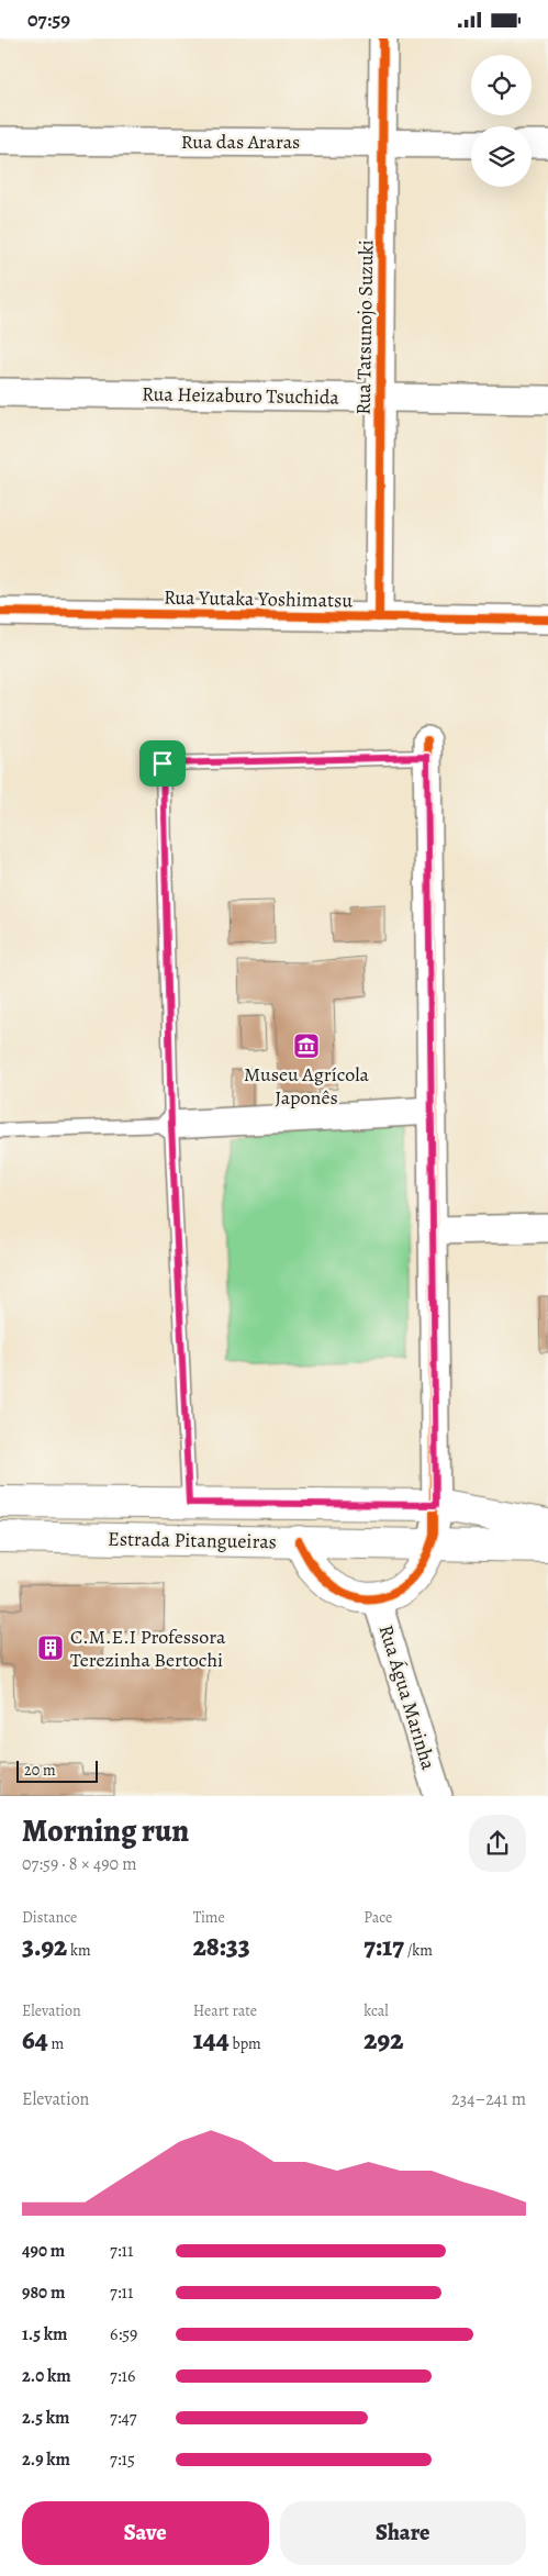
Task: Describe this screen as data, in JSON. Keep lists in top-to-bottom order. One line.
{"streets":{"street":["Rua das Araras","Rua Tatsunojo Suzuki","Rua Heizaburo Tsuchida","Rua Yutaka Yoshimatsu","Estrada Pitangueiras","Rua Água Marinha"]},"crossings":[["Rua das Araras","Rua Tatsunojo Suzuki"],["Rua Tatsunojo Suzuki","Rua Heizaburo Tsuchida"],["Rua Tatsunojo Suzuki","Rua Yutaka Yoshimatsu"]],"places":{"museum":["Museu Agrícola Japonês"],"building":["C.M.E.I Professora Terezinha Bertochi"]},"scale_bar":"20 m","page":{"status":"07:59","scale":"20 m","heading":["Morning run","07:59 · 8 × 490 m"],"stats":[["Distance","3.92 km"],["Time","28:33"],["Pace","7:17 /km"],["Elevation","64 m"],["Heart rate","144 bpm"],["kcal","292"]],"chart":["Elevation","234–241 m"],"list":[{"name":"490 m","note":"7:11"},{"name":"980 m","note":"7:11"},{"name":"1.5 km","note":"6:59"},{"name":"2.0 km","note":"7:16"},{"name":"2.5 km","note":"7:47"},{"name":"2.9 km","note":"7:15"}],"buttons":["Save","Share"]}}
